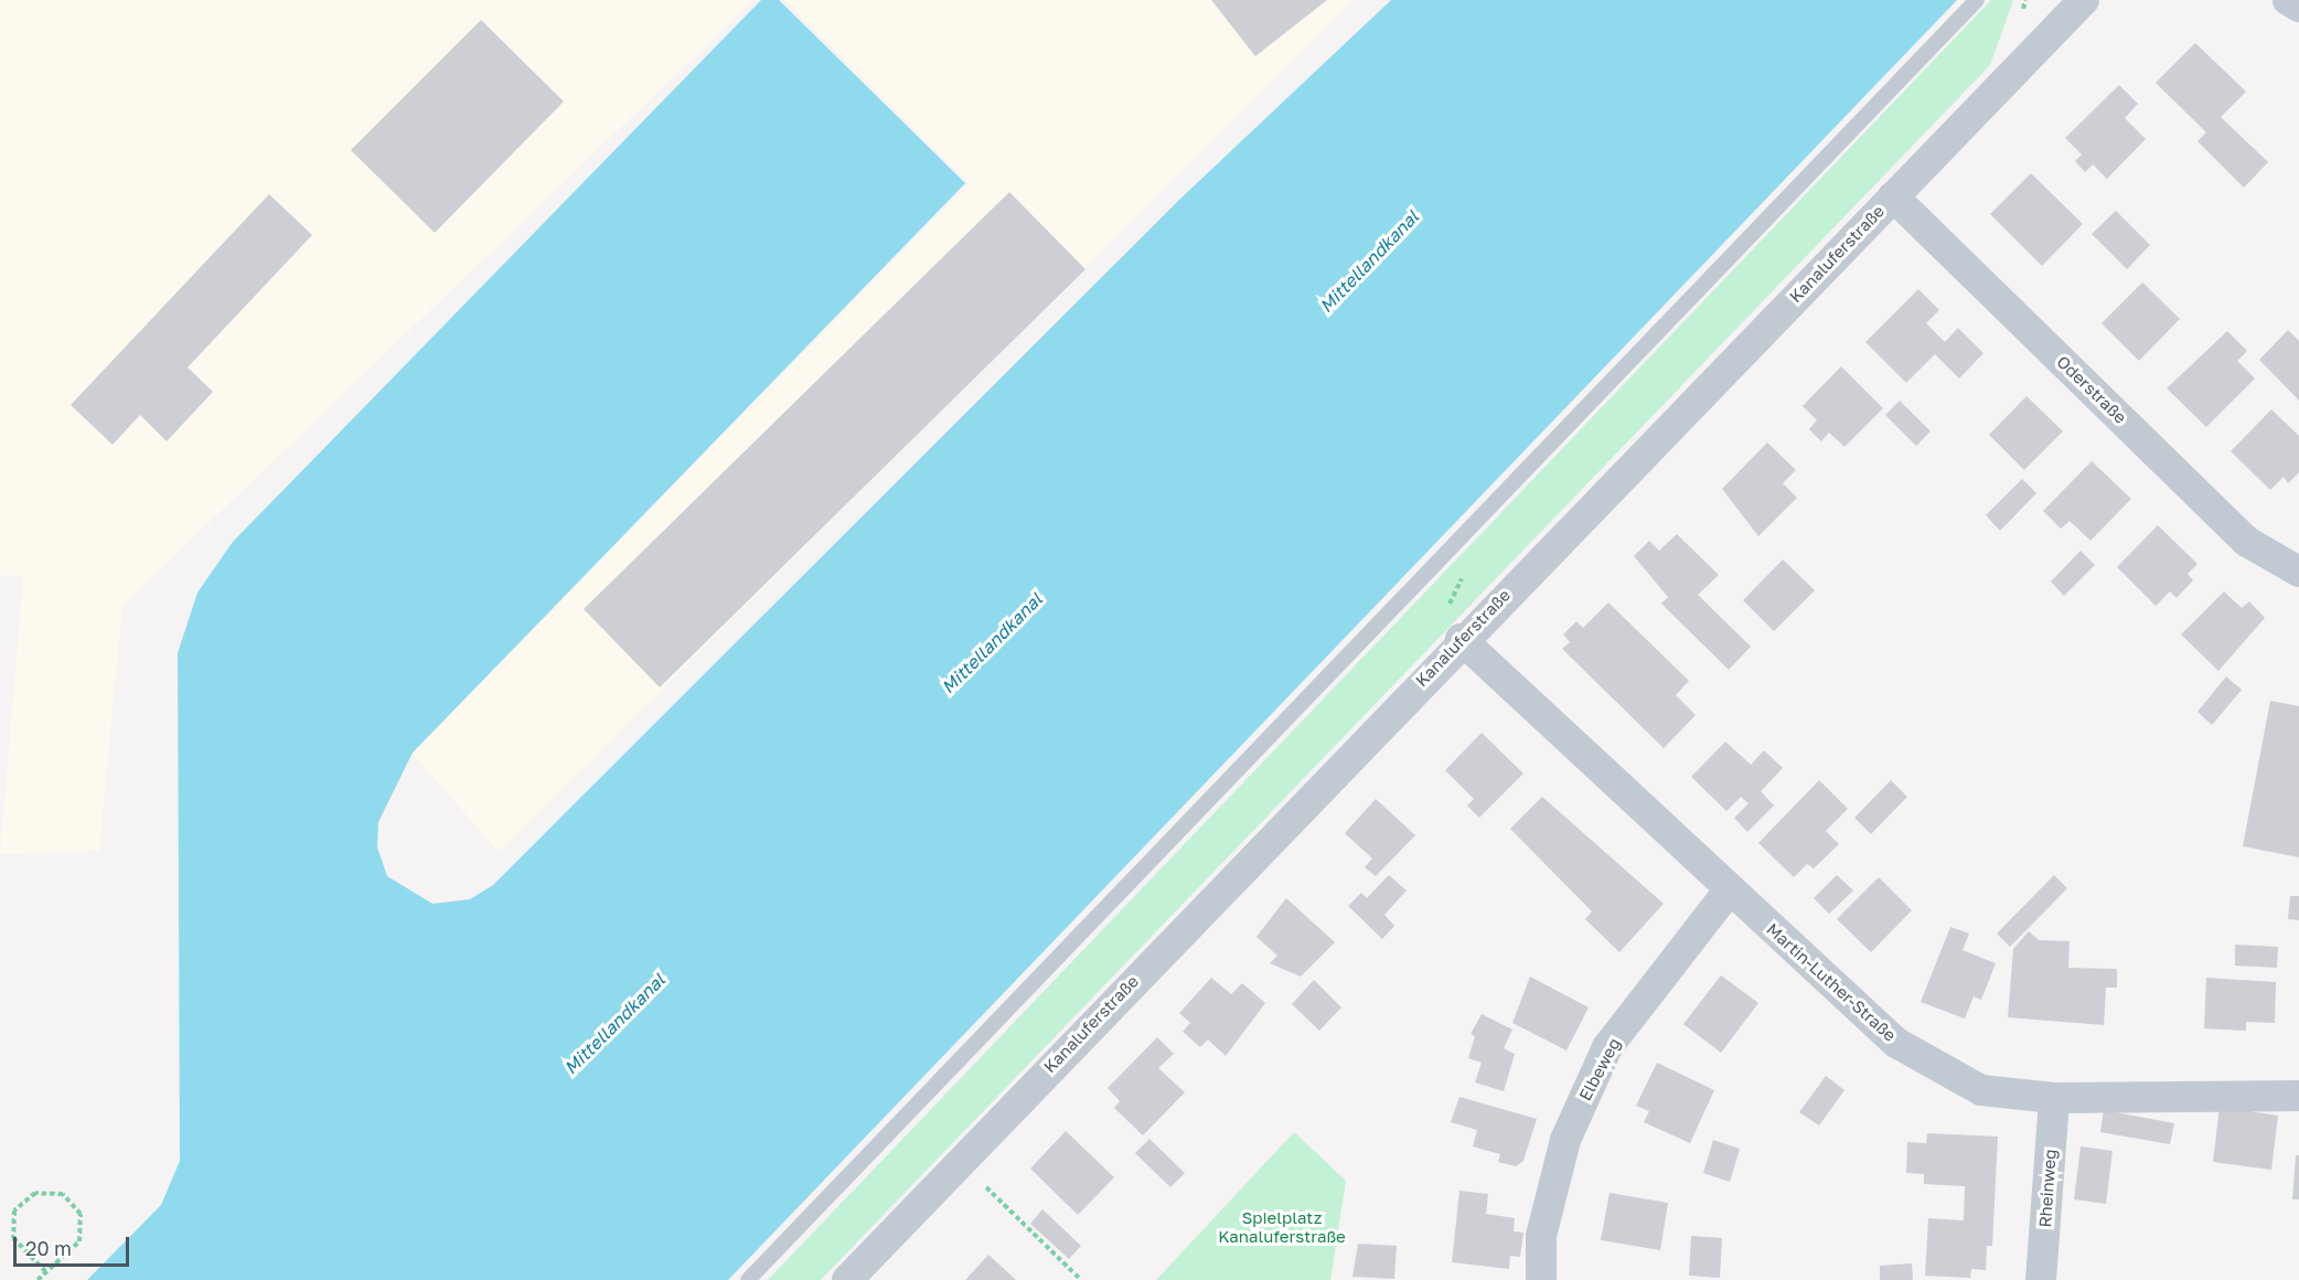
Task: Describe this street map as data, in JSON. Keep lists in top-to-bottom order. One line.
{"streets":{"street":["Kanaluferstraße","Oderstraße","Martin-Luther-Straße","Elbeweg","Rheinweg"]},"crossings":[["Kanaluferstraße","Oderstraße"],["Kanaluferstraße","Martin-Luther-Straße"],["Martin-Luther-Straße","Elbeweg"],["Martin-Luther-Straße","Rheinweg"]],"water":["Mittellandkanal"],"parks":["Spielplatz Kanaluferstraße"],"scale_bar":"20 m"}
